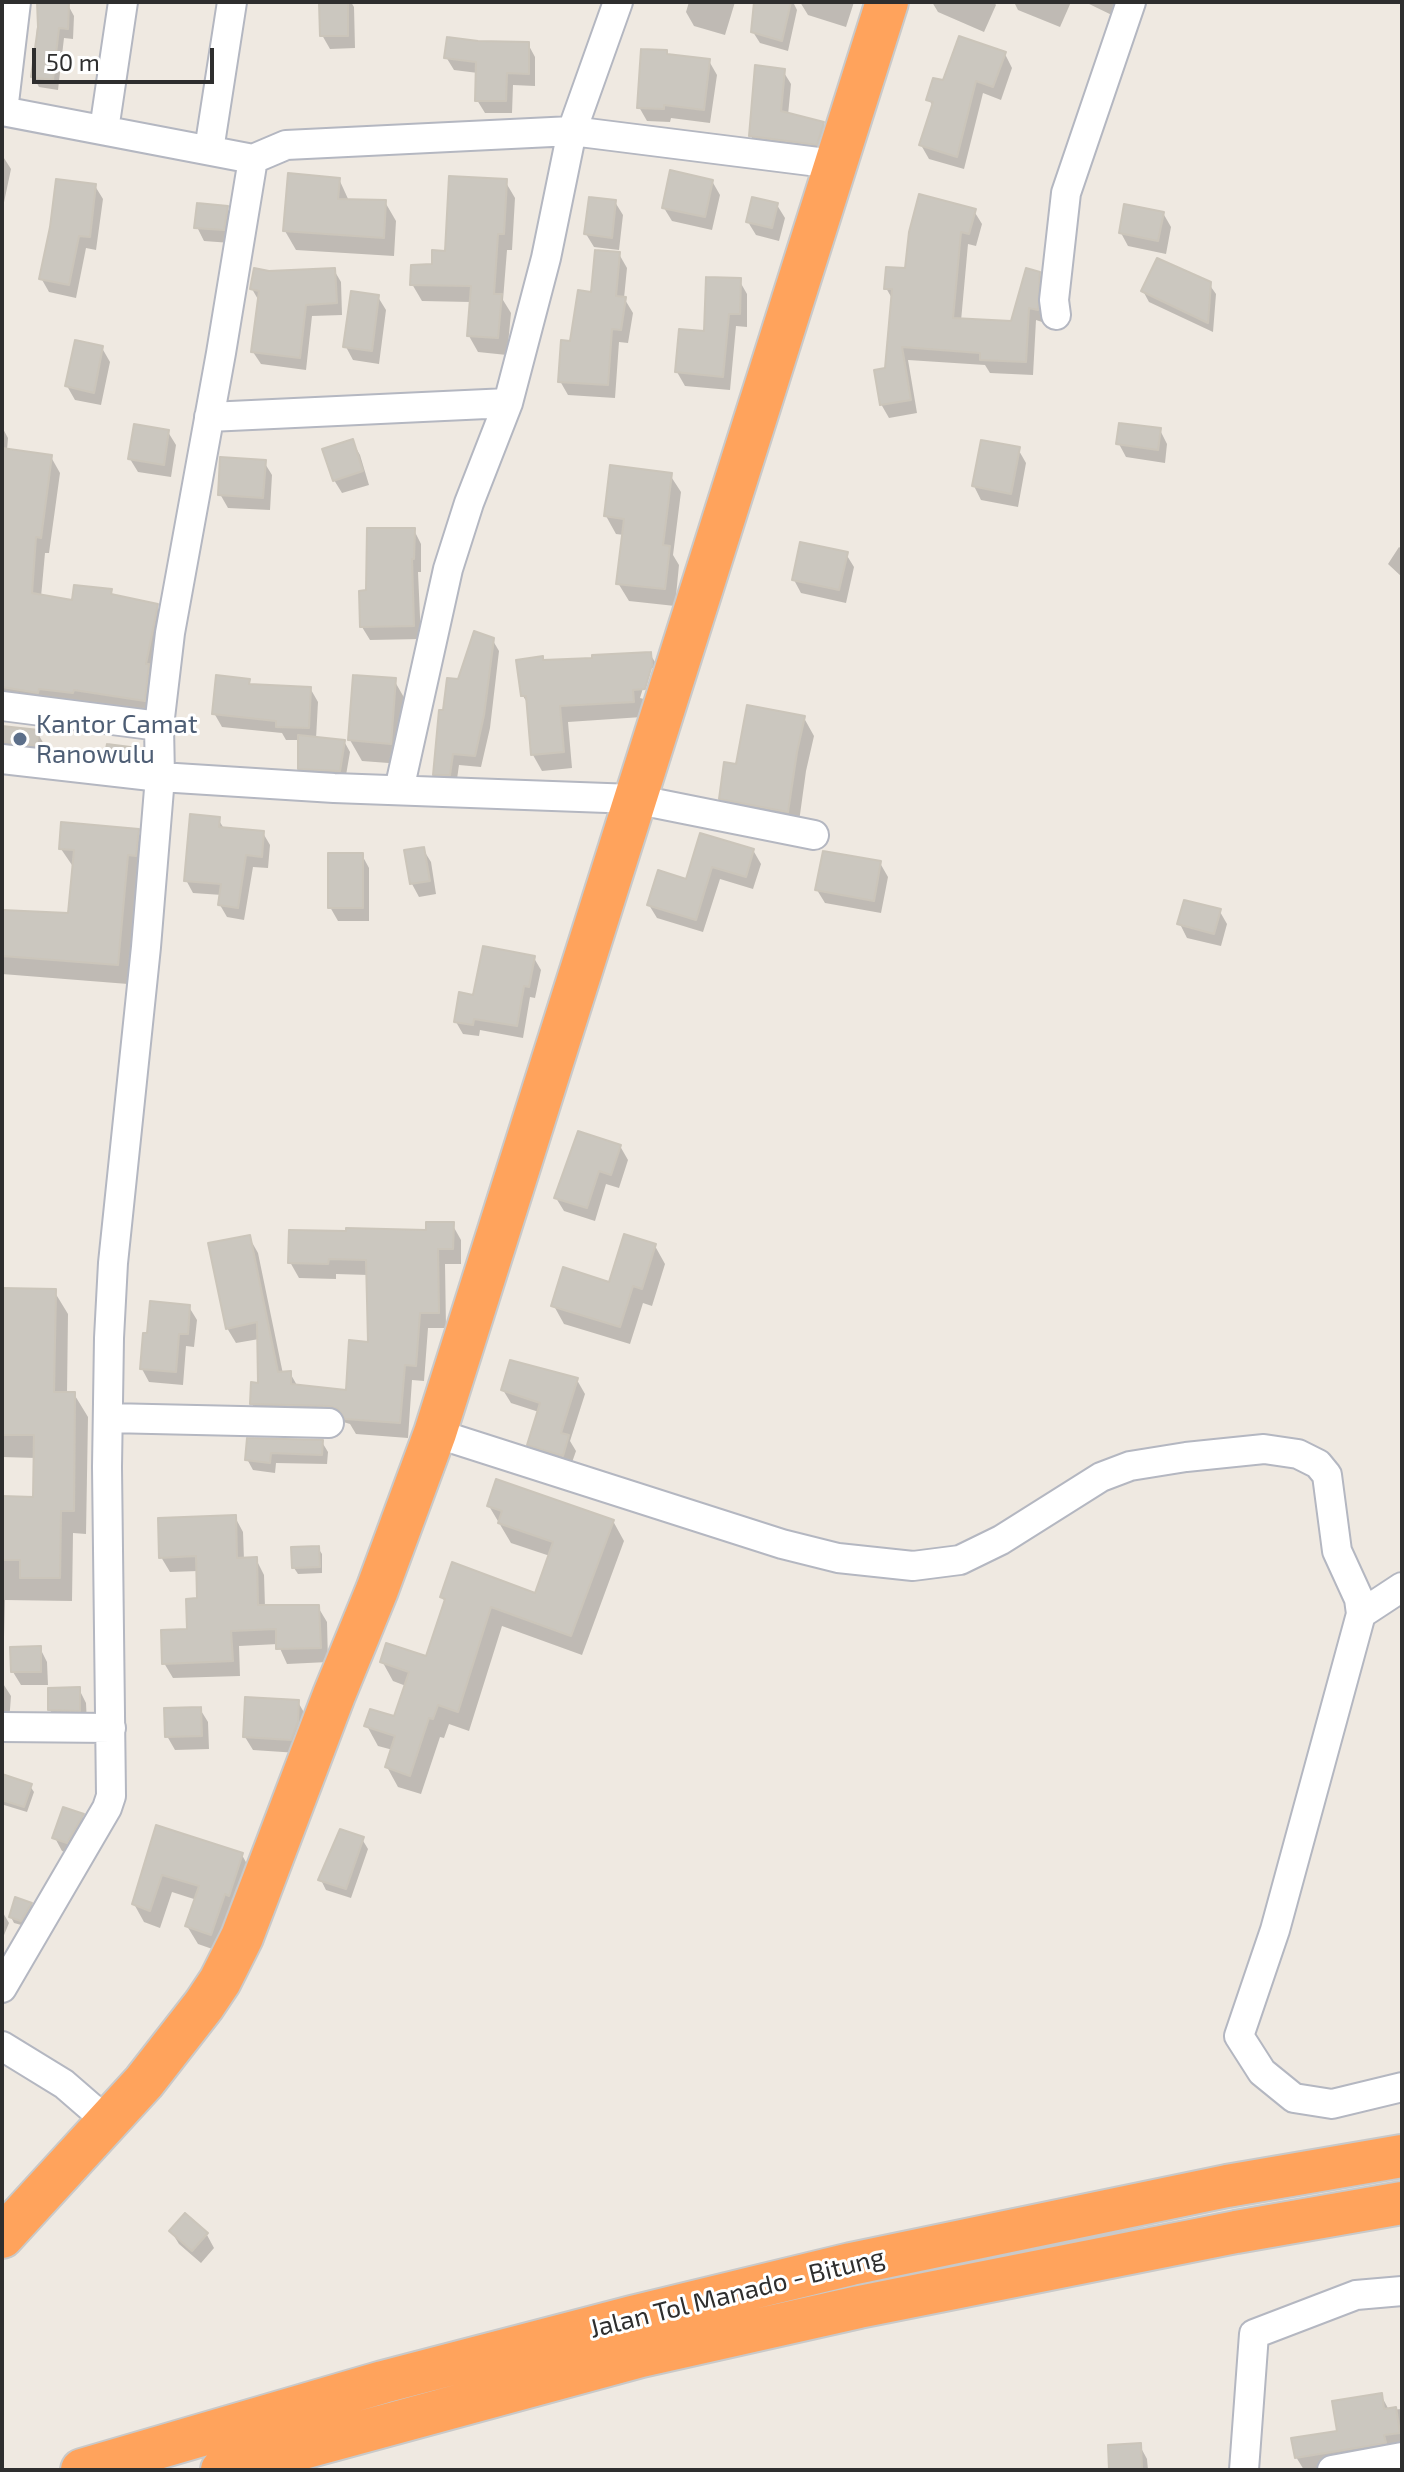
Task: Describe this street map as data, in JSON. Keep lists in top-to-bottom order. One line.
{"streets":{"highway":["Jalan Tol Manado - Bitung"]},"places":["Kantor Camat Ranowulu"],"scale_bar":"50 m"}
